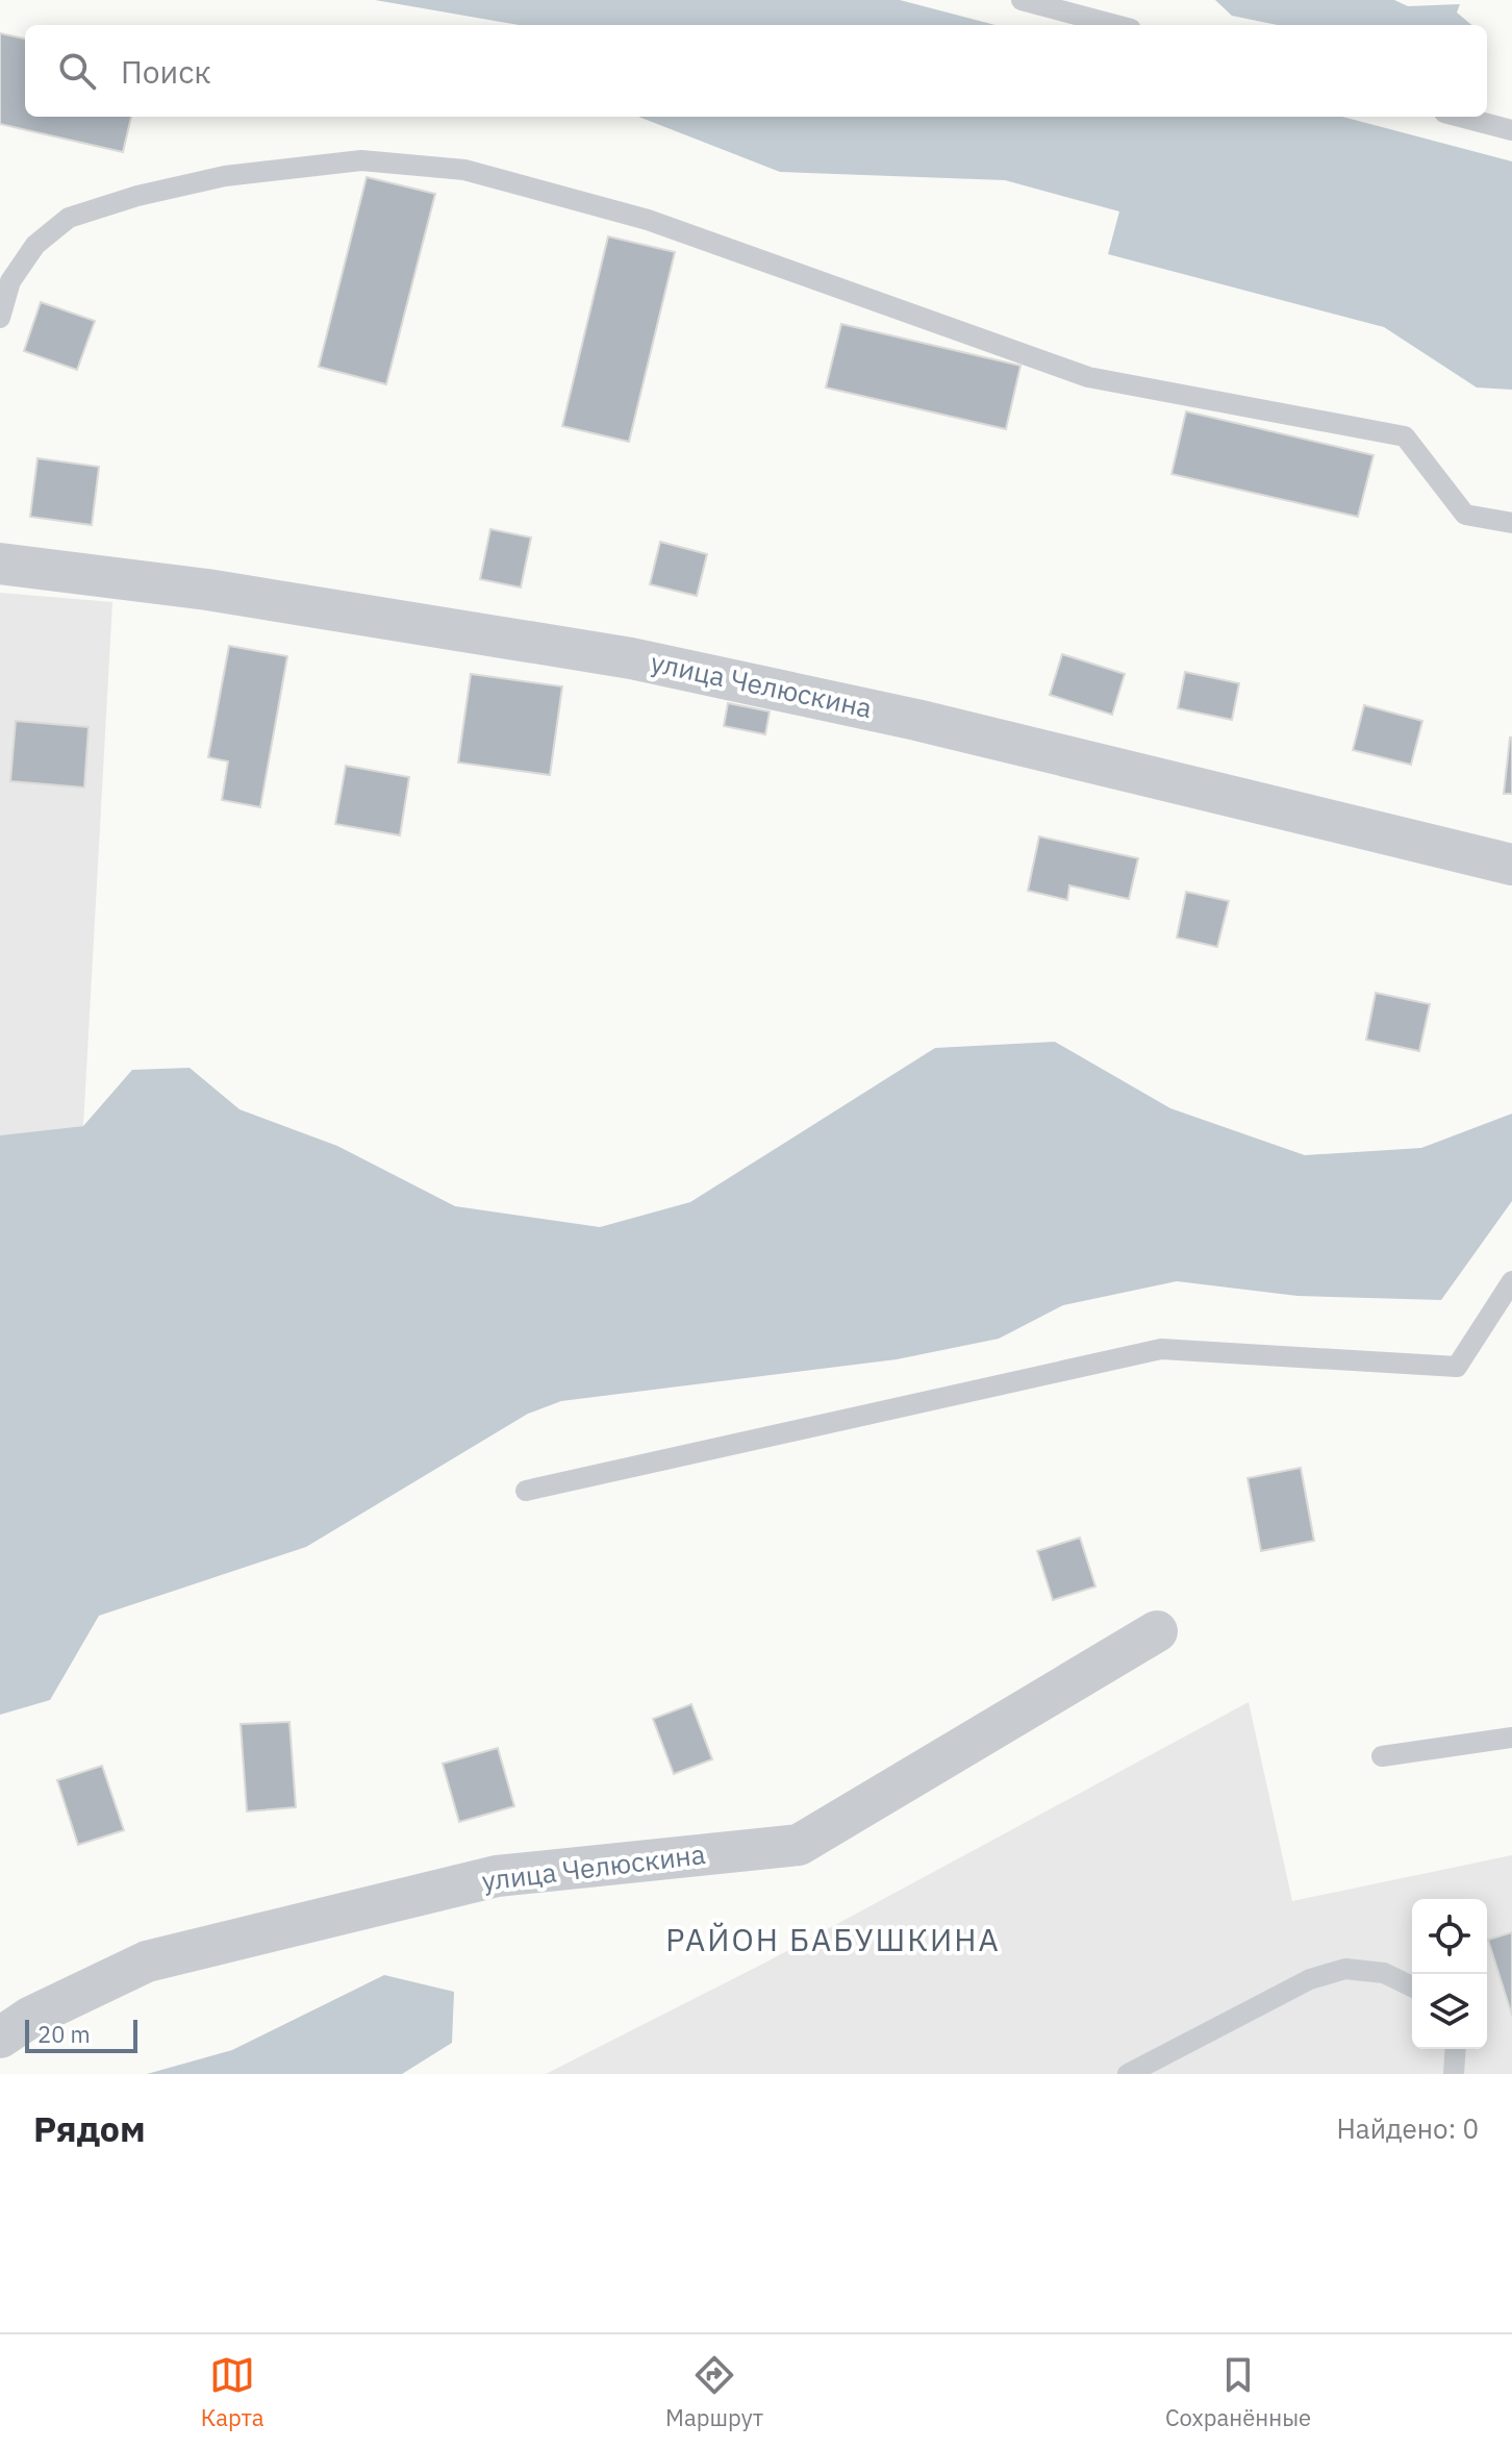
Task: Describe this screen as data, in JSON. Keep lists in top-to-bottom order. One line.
{"streets":{"street":["улица Челюскина"]},"districts":["РАЙОН БАБУШКИНА"],"scale_bar":"20 m","page":{"search":"Поиск","scale":"20 m","heading":["Рядом","Найдено: 0"],"nav":["Карта","Маршрут","Сохранённые"]}}
